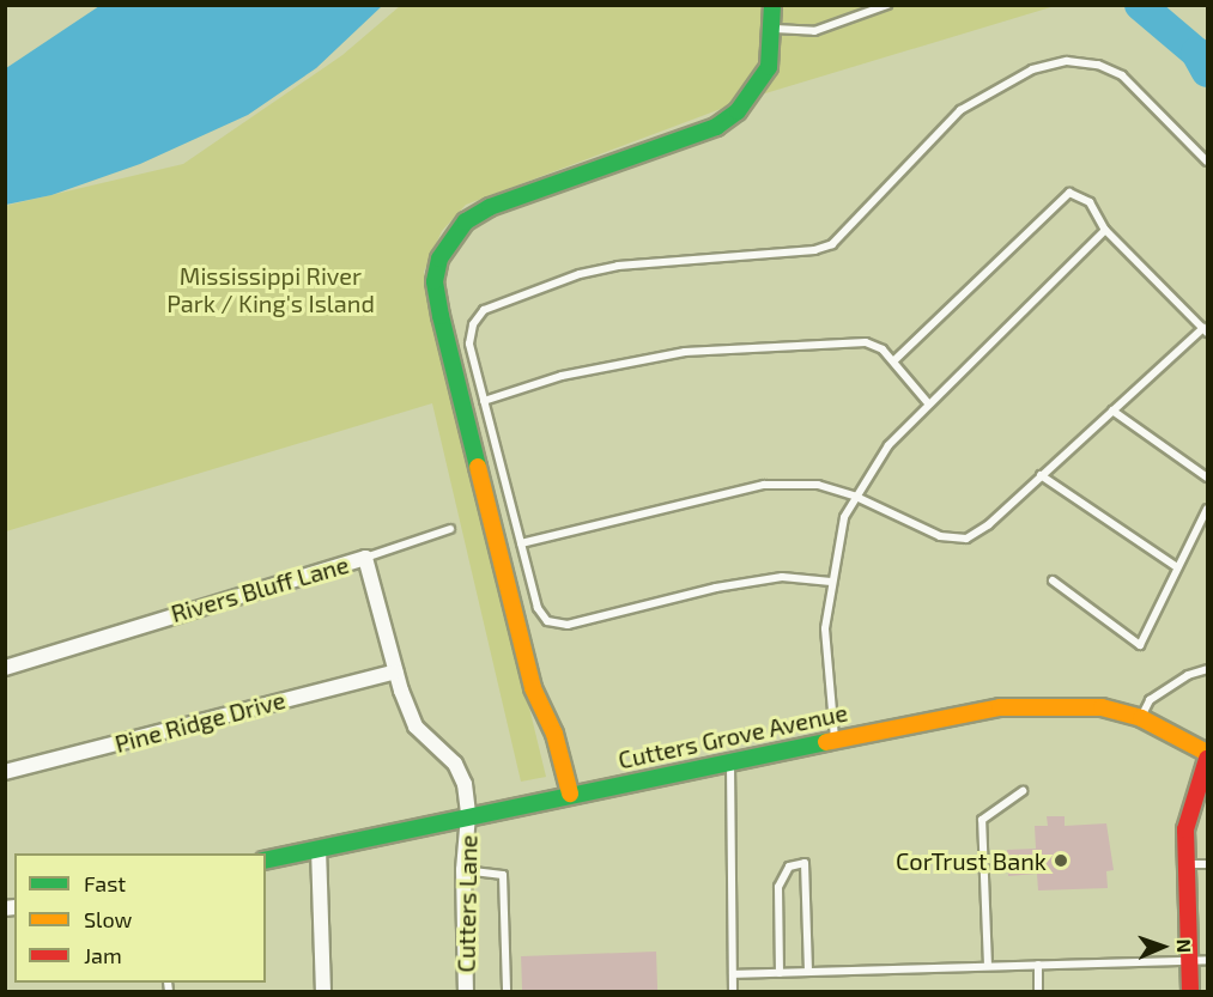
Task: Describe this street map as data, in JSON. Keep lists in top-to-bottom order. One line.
{"streets":{"street":["Rivers Bluff Lane","Pine Ridge Drive","Cutters Grove Avenue","Cutters Lane"]},"crossings":[["Rivers Bluff Lane","Pine Ridge Drive"],["Rivers Bluff Lane","Cutters Grove Avenue"],["Rivers Bluff Lane","Cutters Lane"],["Cutters Grove Avenue","Cutters Lane"]],"parks":["Mississippi River Park / King's Island"],"places":["CorTrust Bank"],"legend":["Fast","Slow","Jam"],"north":"right"}
